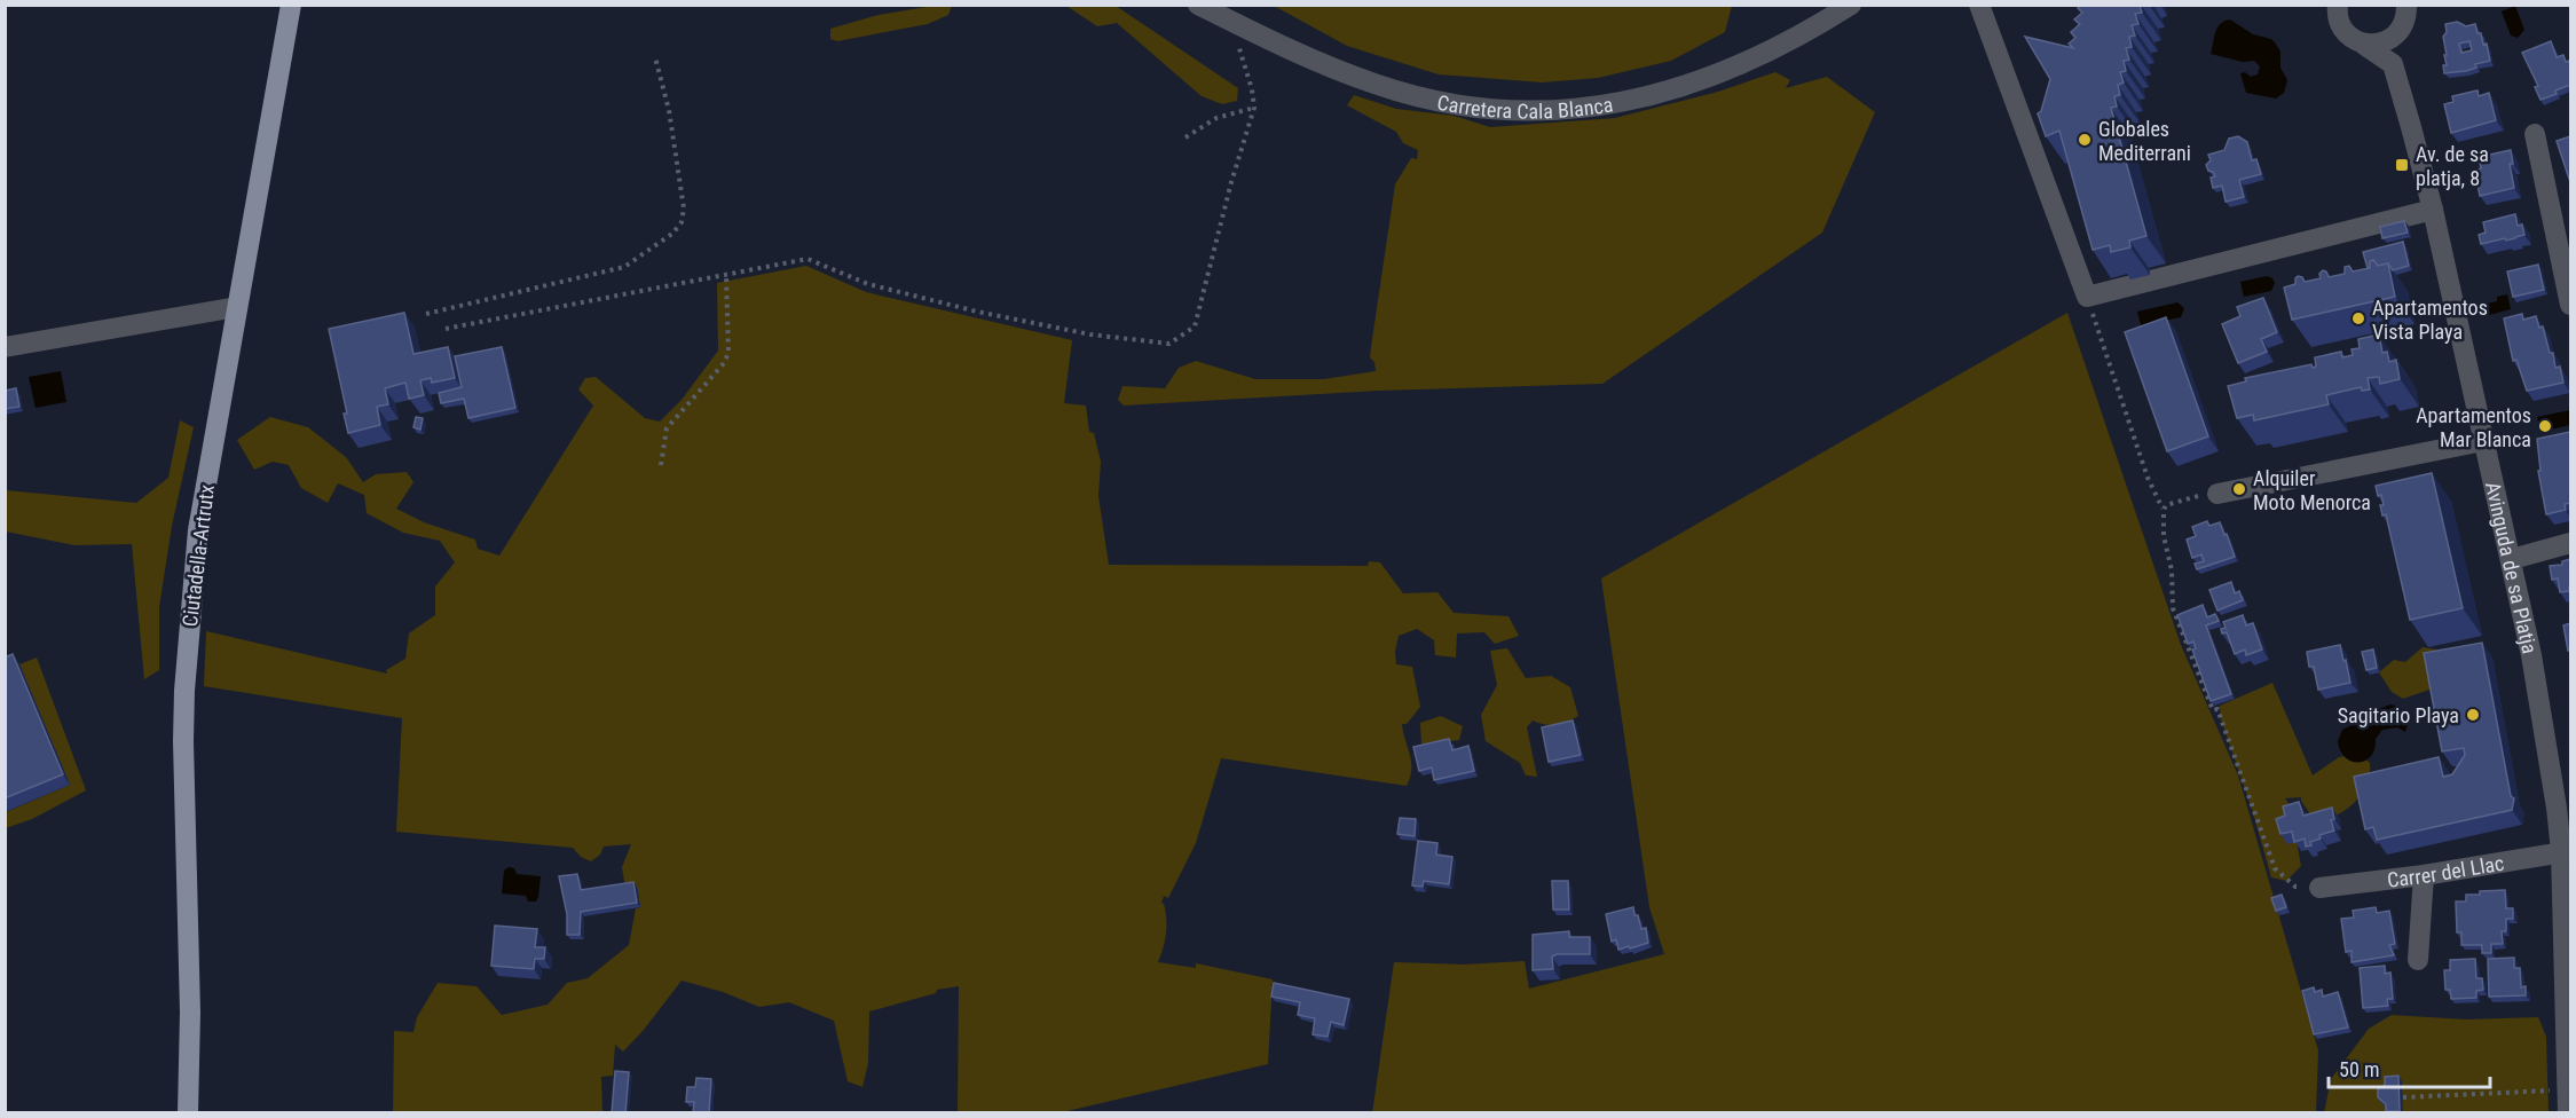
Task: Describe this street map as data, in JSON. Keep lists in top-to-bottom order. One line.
{"streets":{"main road":["Ciutadella-Artrutx"],"street":["Carretera Cala Blanca","Avinguda de sa Platja","Carrer del Llac"]},"crossings":[["Avinguda de sa Platja","Carrer del Llac"]],"places":{"other":["Globales Mediterrani","Apartamentos Vista Playa","Apartamentos Mar Blanca","Alquiler Moto Menorca","Sagitario Playa"],"transit":["Av. de sa platja, 8"]},"scale_bar":"50 m"}
